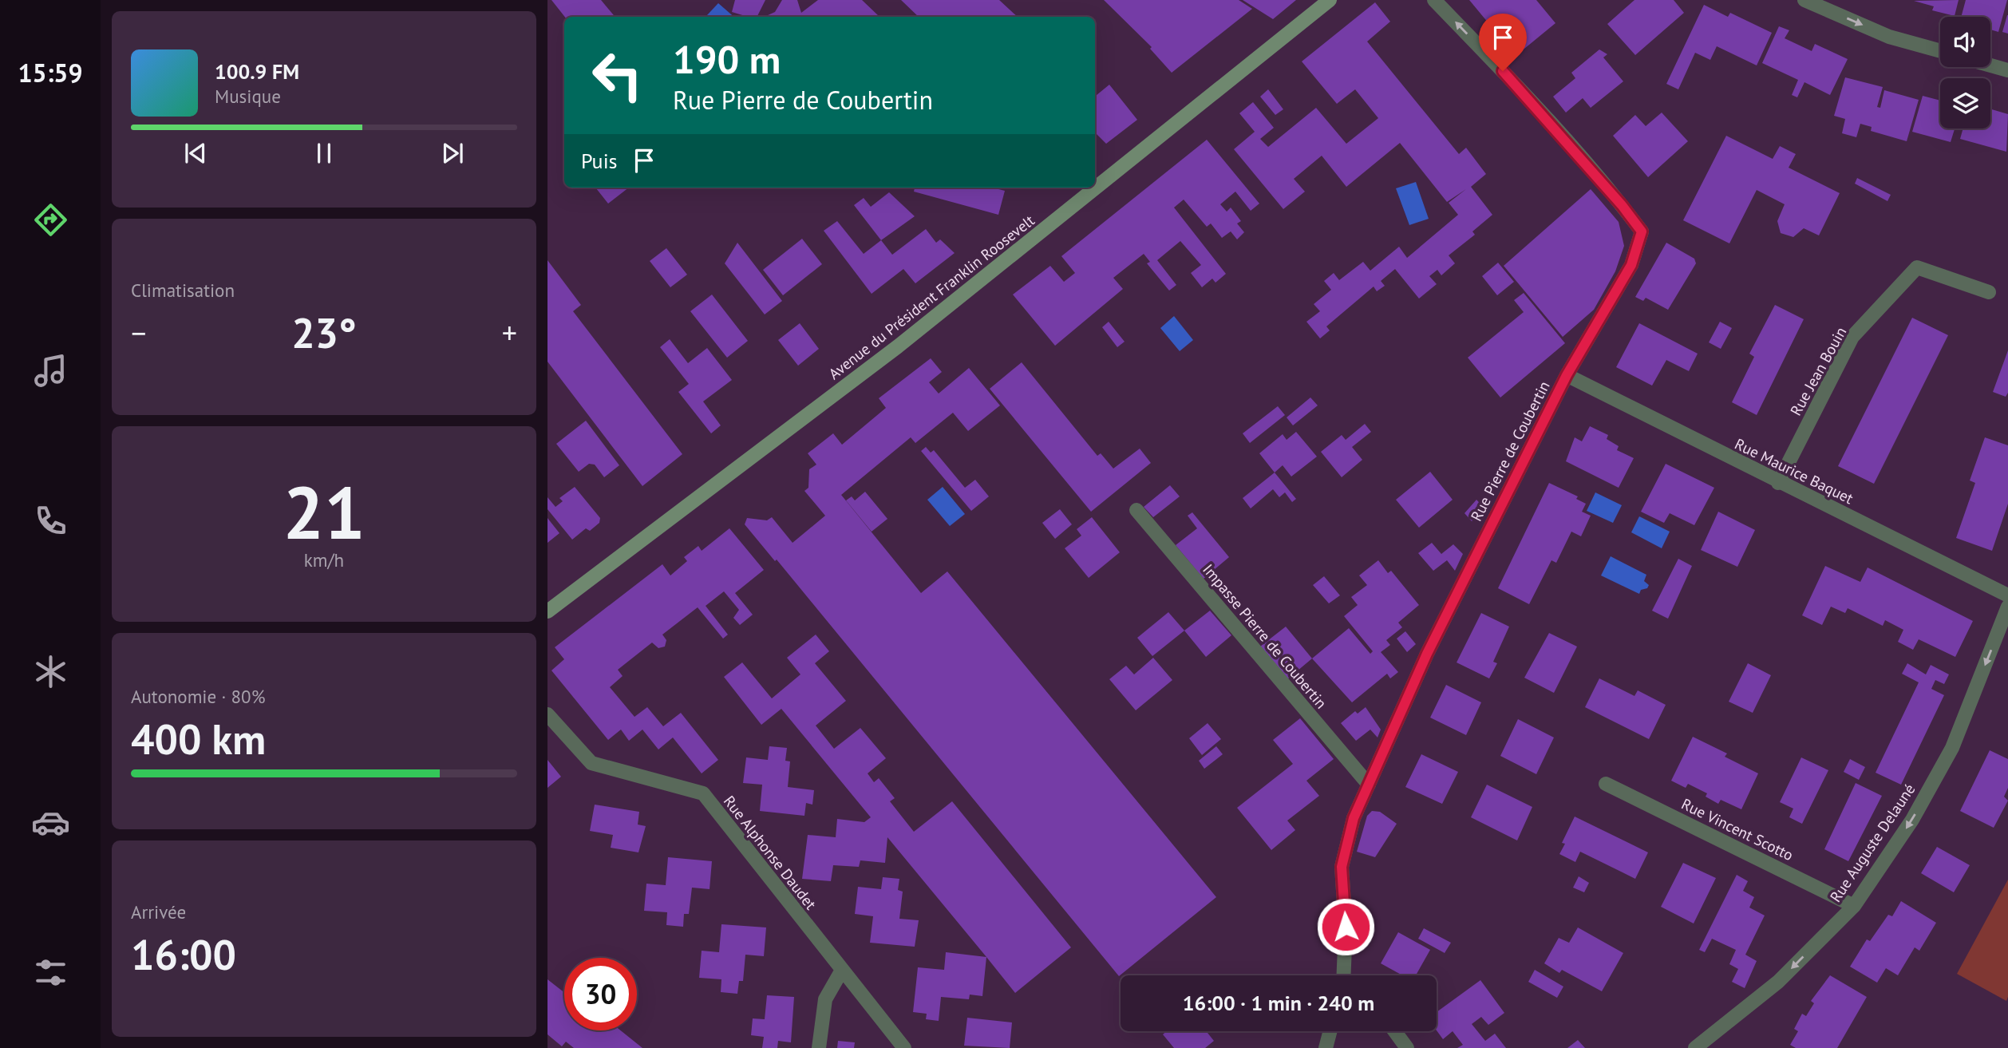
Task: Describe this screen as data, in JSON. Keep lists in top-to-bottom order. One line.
{"streets":{"main road":["Avenue du Président Franklin Roosevelt"],"street":["Rue Jean Bouin","Rue Pierre de Coubertin","Rue Maurice Baquet","Impasse Pierre de Coubertin","Rue Vincent Scotto","Rue Auguste Delauné","Rue Alphonse Daudet"]},"crossings":[["Rue Jean Bouin","Rue Maurice Baquet"],["Rue Pierre de Coubertin","Rue Maurice Baquet"],["Rue Pierre de Coubertin","Impasse Pierre de Coubertin"],["Rue Vincent Scotto","Rue Auguste Delauné"]],"one_way":["Rue Pierre de Coubertin","Rue Auguste Delauné"],"page":{"tabs":"15:59","turn":["190 m","Rue Pierre de Coubertin"],"song":["100.9 FM","Musique"],"then":"Puis","tile":["Climatisation",["21","km/h"],["Autonomie · 80%","400 km"],["Arrivée","16:00"]],"heat":["−","23°","+"],"limit":"30","trip":"16:00 · 1 min · 240 m"}}
